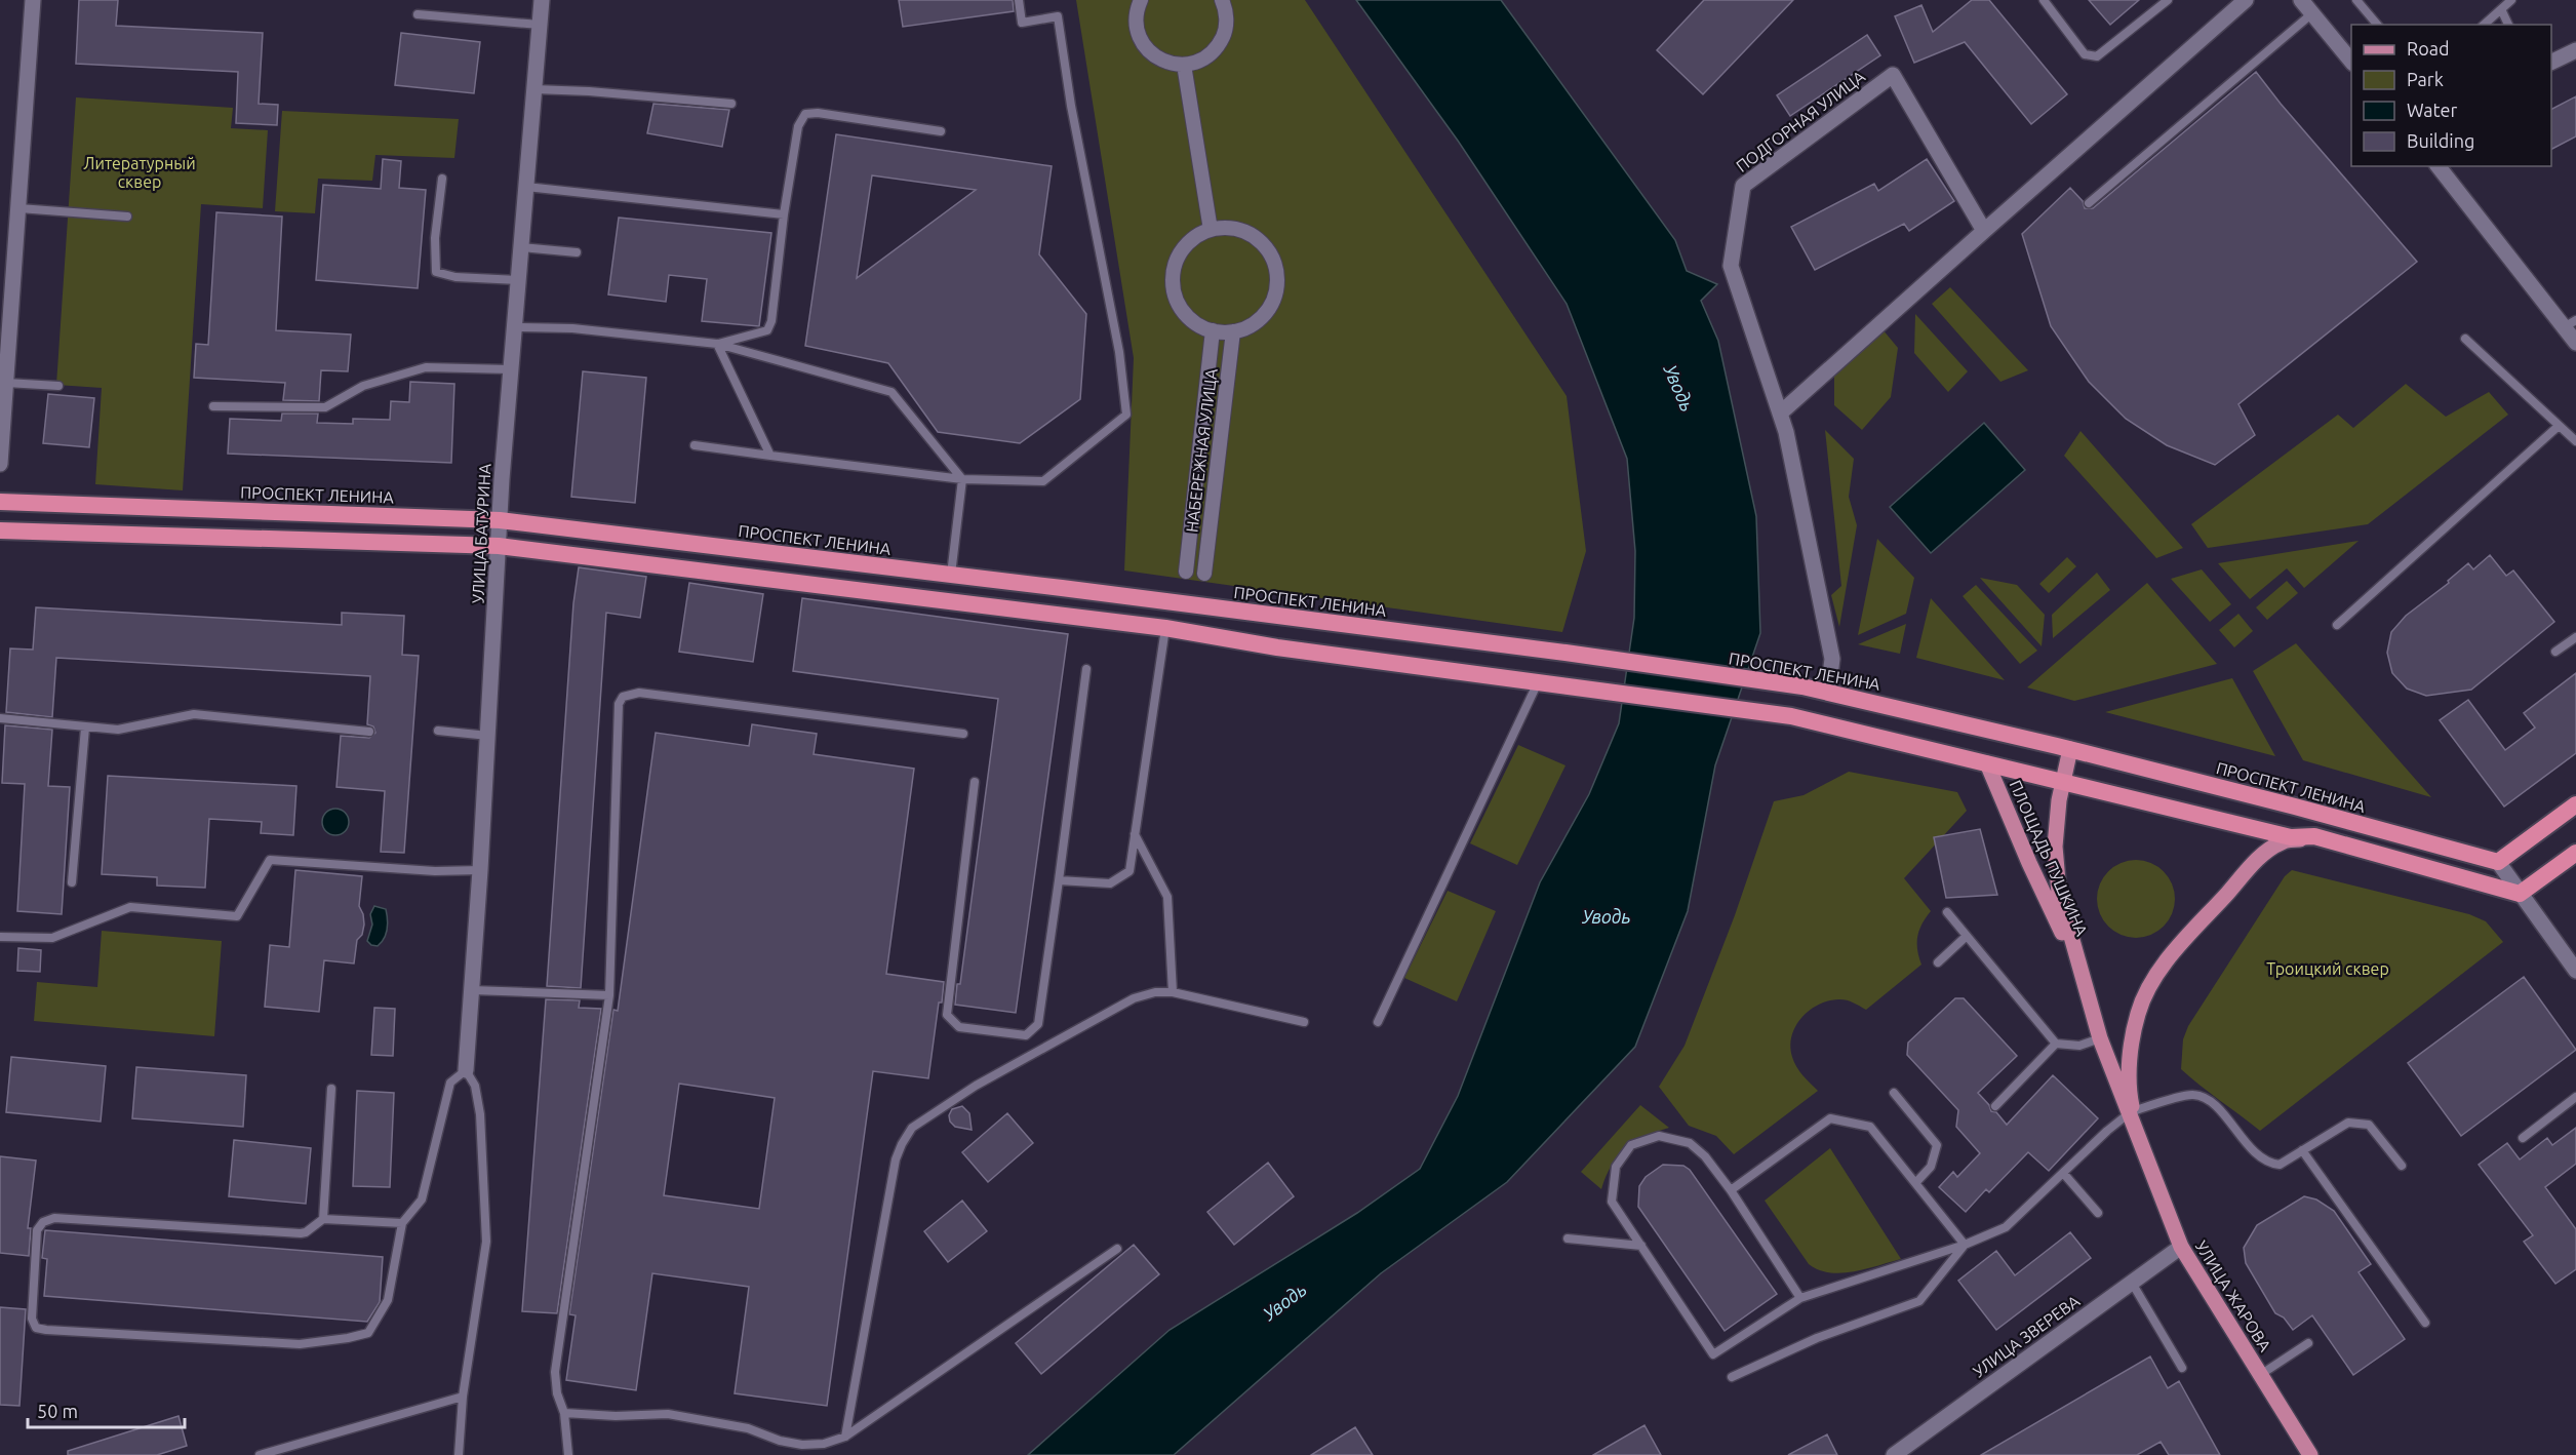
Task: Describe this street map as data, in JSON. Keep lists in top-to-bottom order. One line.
{"streets":{"highway":["ПРОСПЕКТ ЛЕНИНА"],"main road":["ПЛОЩАДЬ ПУШКИНА","УЛИЦА ЖАРОВА"],"street":["ПОДГОРНАЯ УЛИЦА","НАБЕРЕЖНАЯ УЛИЦА","УЛИЦА БАТУРИНА","УЛИЦА ЗВЕРЕВА"]},"crossings":[["ПОДГОРНАЯ УЛИЦА","ПРОСПЕКТ ЛЕНИНА"],["ПРОСПЕКТ ЛЕНИНА","УЛИЦА БАТУРИНА"],["ПРОСПЕКТ ЛЕНИНА","ПЛОЩАДЬ ПУШКИНА"],["ПЛОЩАДЬ ПУШКИНА","УЛИЦА ЖАРОВА"],["УЛИЦА ЖАРОВА","УЛИЦА ЗВЕРЕВА"]],"water":["Уводь"],"parks":["Литературный сквер","Троицкий сквер"],"legend":["Road","Park","Water","Building"],"scale_bar":"50 m"}
